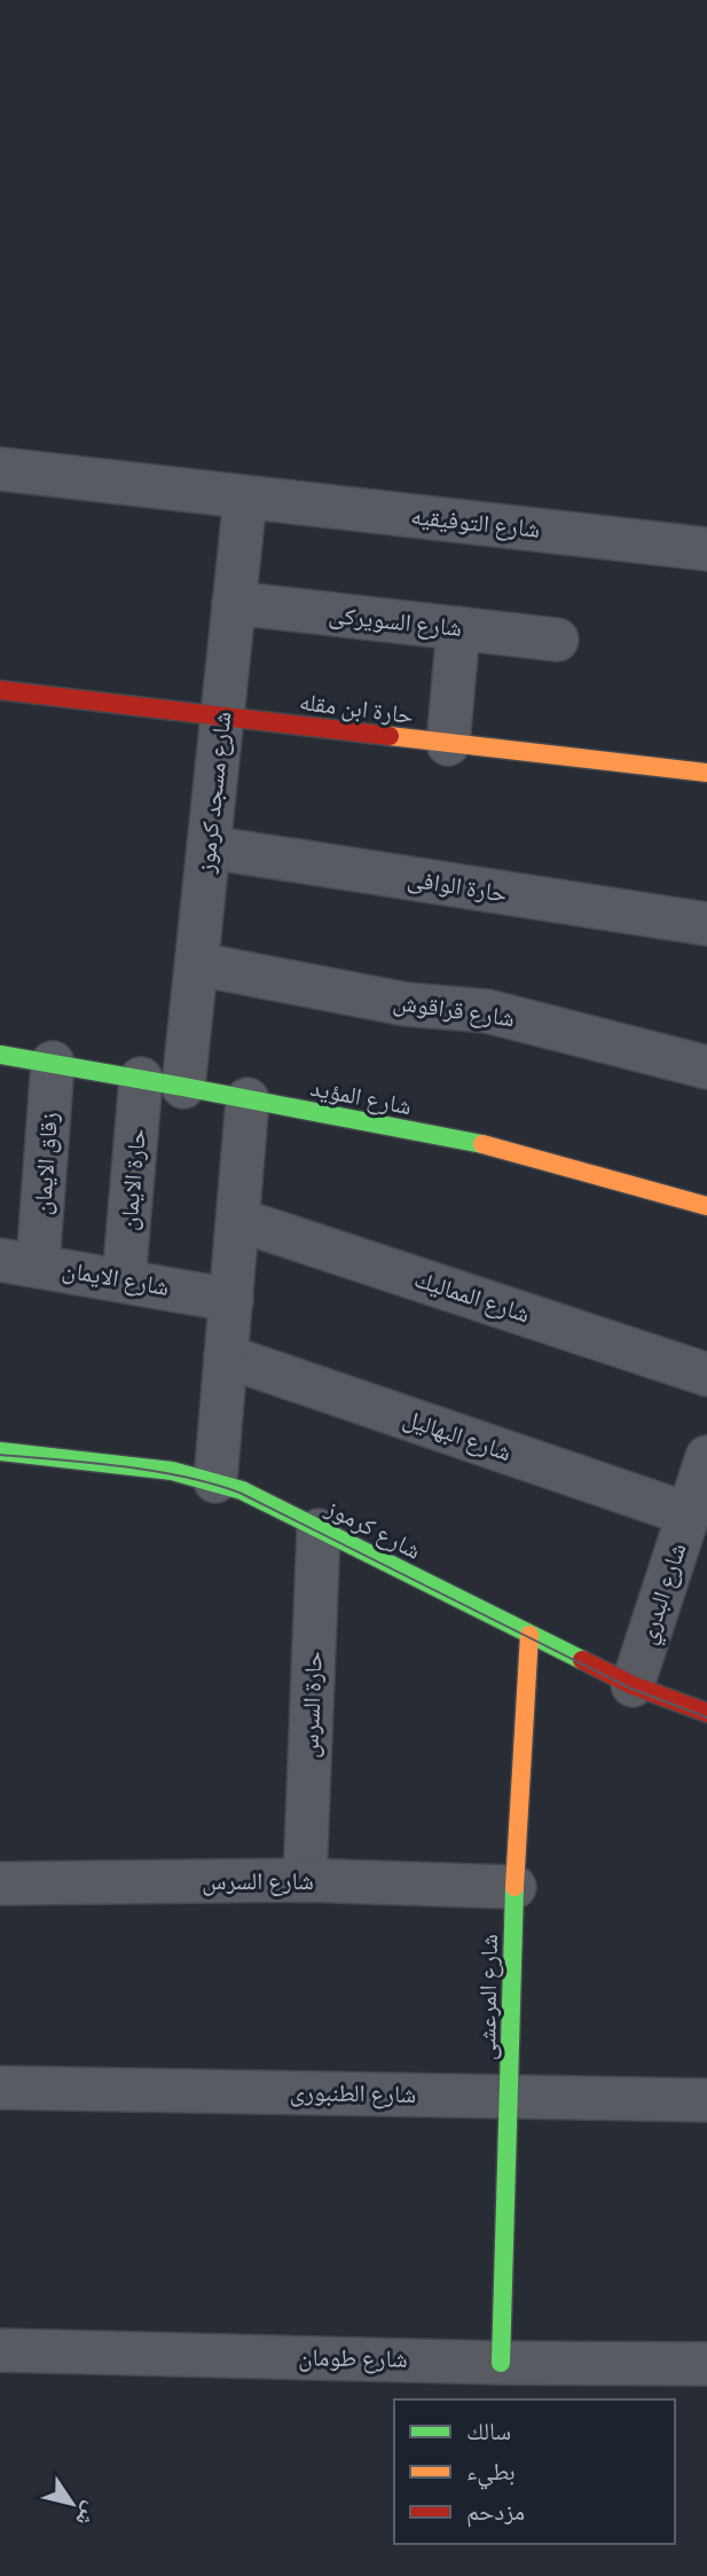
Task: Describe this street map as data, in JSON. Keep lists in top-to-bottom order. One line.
{"streets":{"street":["شارع التوفيقيه","شارع السويركى","حارة ابن مقله","شارع مسجد كرموز","حارة الوافى","شارع قراقوش","شارع المؤيد","زقاق الايمان","حارة الايمان","شارع الايمان","شارع المماليك","شارع البهاليل","شارع كرموز","شارع البدري","حارة السرس","شارع السرس","شارع المرعشى","شارع الطنبورى","شارع طومان"]},"crossings":[["شارع التوفيقيه","شارع مسجد كرموز"],["شارع السويركى","شارع مسجد كرموز"],["حارة ابن مقله","شارع مسجد كرموز"],["شارع مسجد كرموز","حارة الوافى"],["شارع مسجد كرموز","شارع قراقوش"],["شارع مسجد كرموز","شارع المؤيد"],["شارع المؤيد","زقاق الايمان"],["شارع المؤيد","حارة الايمان"],["زقاق الايمان","شارع الايمان"],["حارة الايمان","شارع الايمان"],["شارع البهاليل","شارع البدري"],["شارع كرموز","شارع البدري"],["شارع كرموز","حارة السرس"],["شارع كرموز","شارع المرعشى"],["حارة السرس","شارع السرس"],["شارع السرس","شارع المرعشى"],["شارع المرعشى","شارع الطنبورى"],["شارع المرعشى","شارع طومان"]],"legend":["سالك","بطيء","مزدحم"],"north":"bottom right"}
